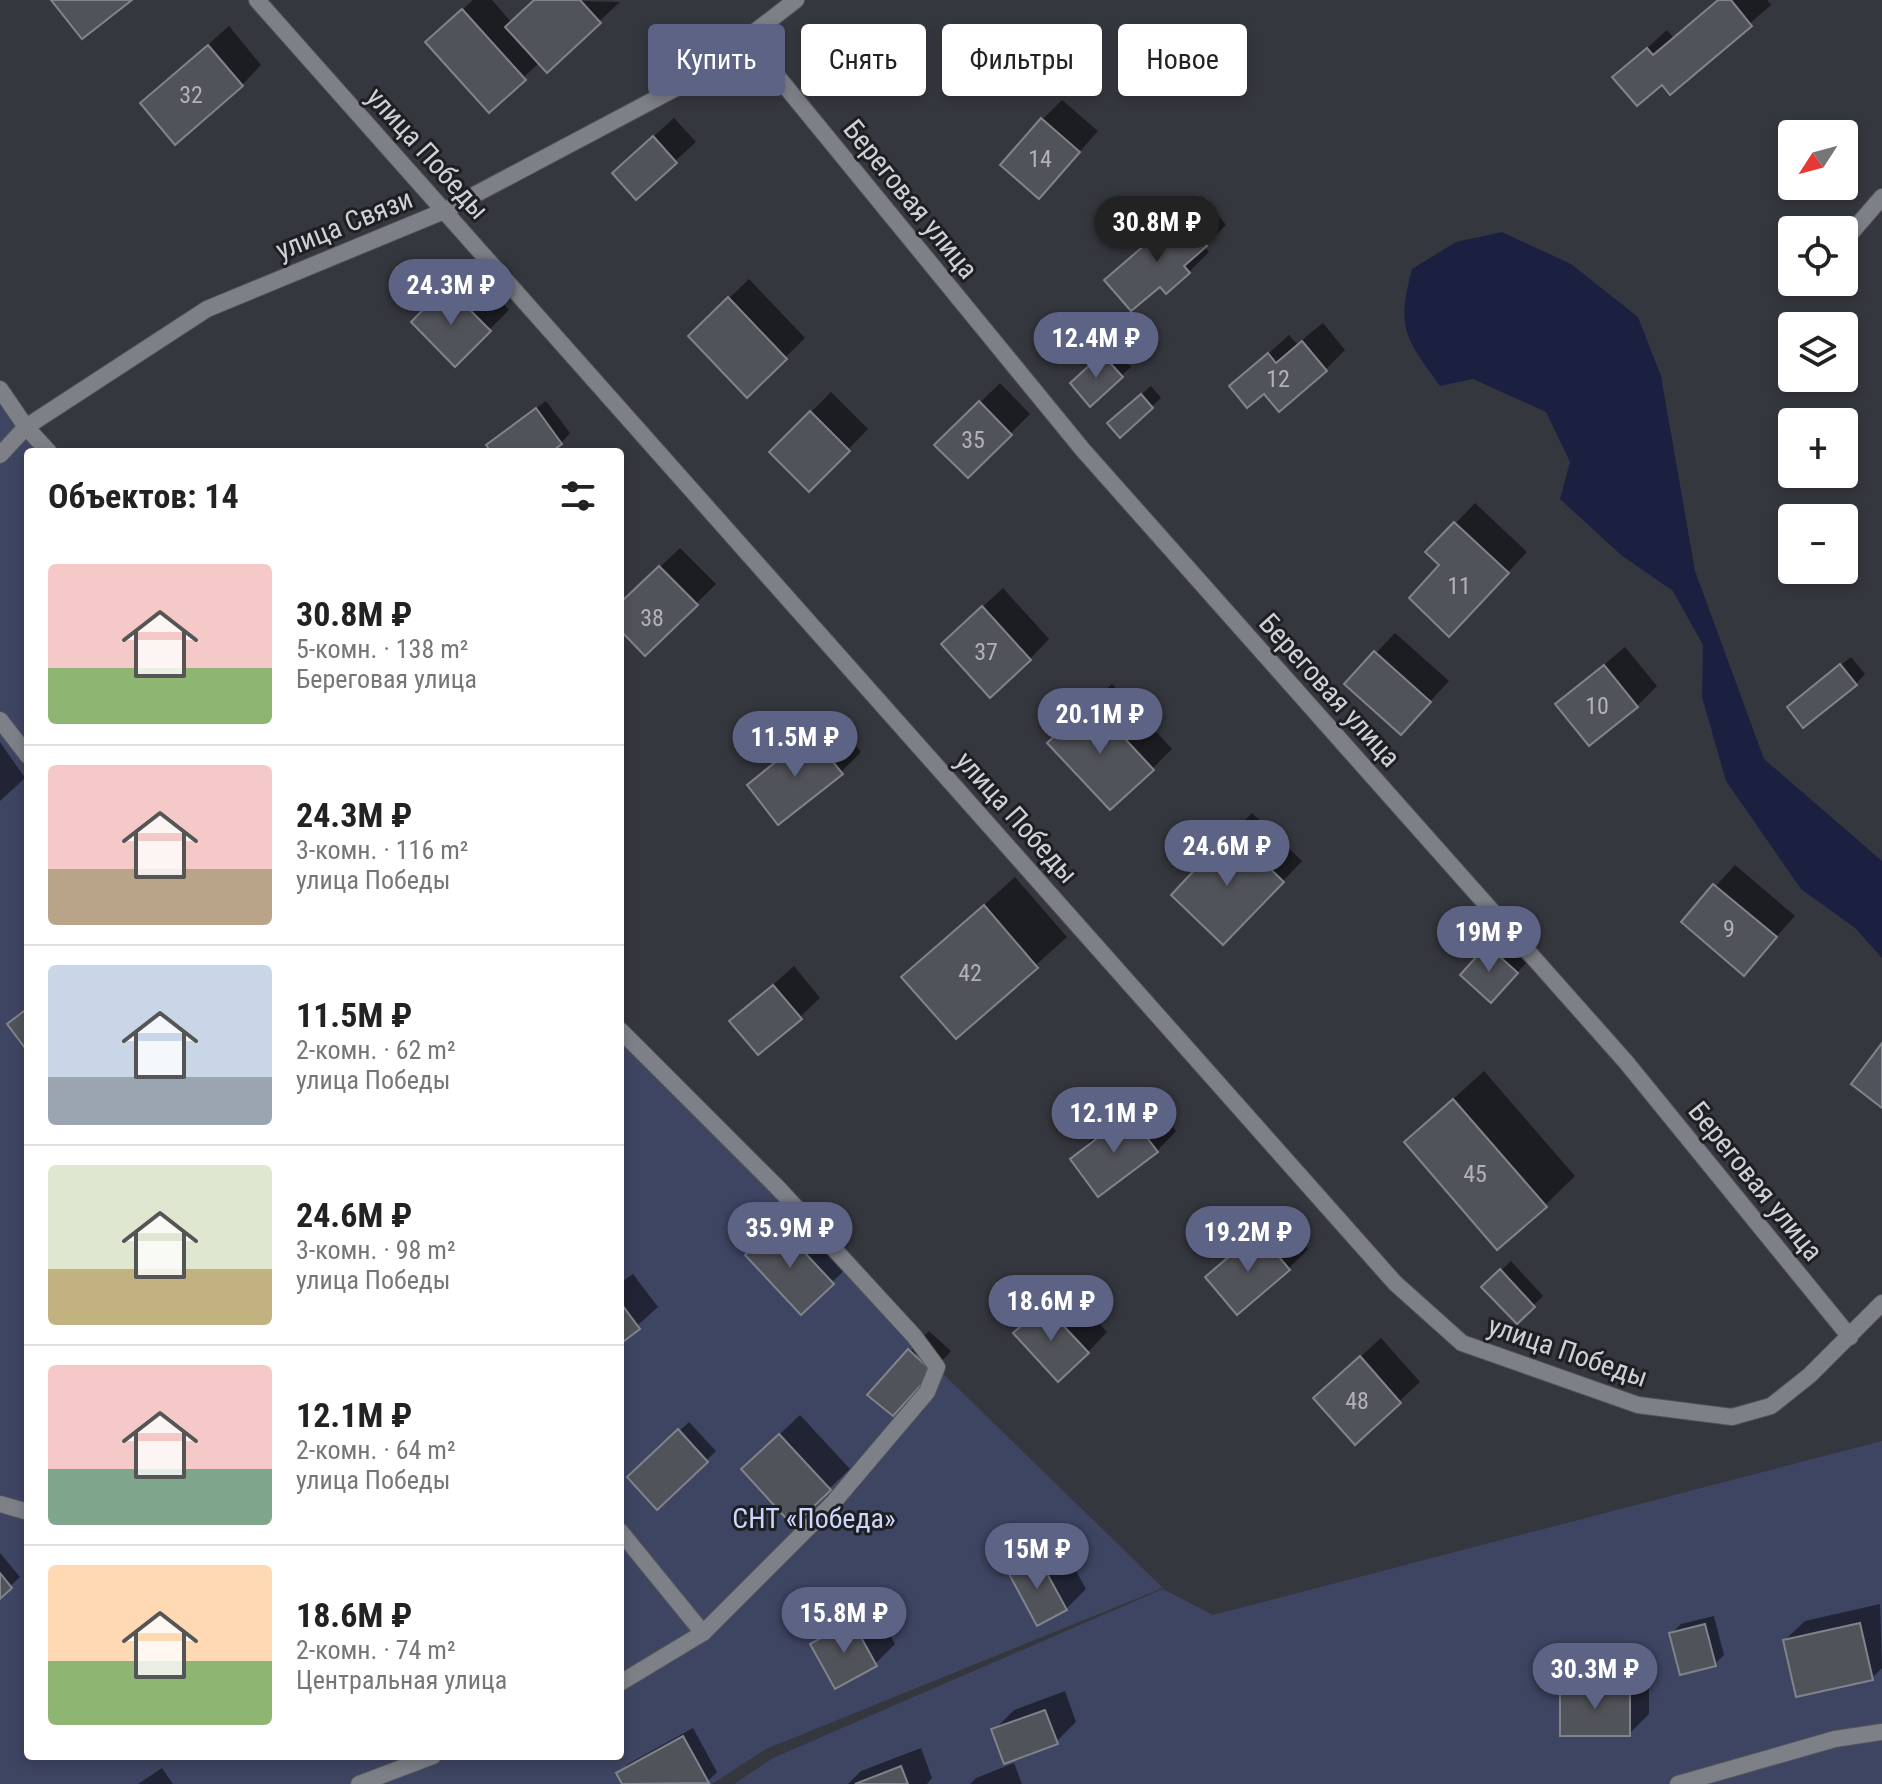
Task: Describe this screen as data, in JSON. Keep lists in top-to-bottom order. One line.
{"streets":{"street":["улица Победы","Береговая улица","улица Связи"]},"crossings":[["улица Победы","Береговая улица"],["улица Победы","улица Связи"]],"parks":["СНТ «Победа»"],"house_numbers":["32","14","12","35","11","38","37","10","9","42","45","48"],"north":"bottom left","page":{"chip":["Купить","Снять","Фильтры","Новое"],"map_buttons":["+","−"],"price":["30.8M ₽","24.3M ₽","12.4M ₽","20.1M ₽","11.5M ₽","24.6M ₽","19M ₽","12.1M ₽","35.9M ₽","19.2M ₽","18.6M ₽","15M ₽","15.8M ₽","30.3M ₽"],"heading":"Объектов: 14","list":[{"name":"30.8M ₽","note":"5-комн. · 138 m² · Береговая улица"},{"name":"24.3M ₽","note":"3-комн. · 116 m² · улица Победы"},{"name":"11.5M ₽","note":"2-комн. · 62 m² · улица Победы"},{"name":"24.6M ₽","note":"3-комн. · 98 m² · улица Победы"},{"name":"12.1M ₽","note":"2-комн. · 64 m² · улица Победы"},{"name":"18.6M ₽","note":"2-комн. · 74 m² · Центральная улица"}]}}
